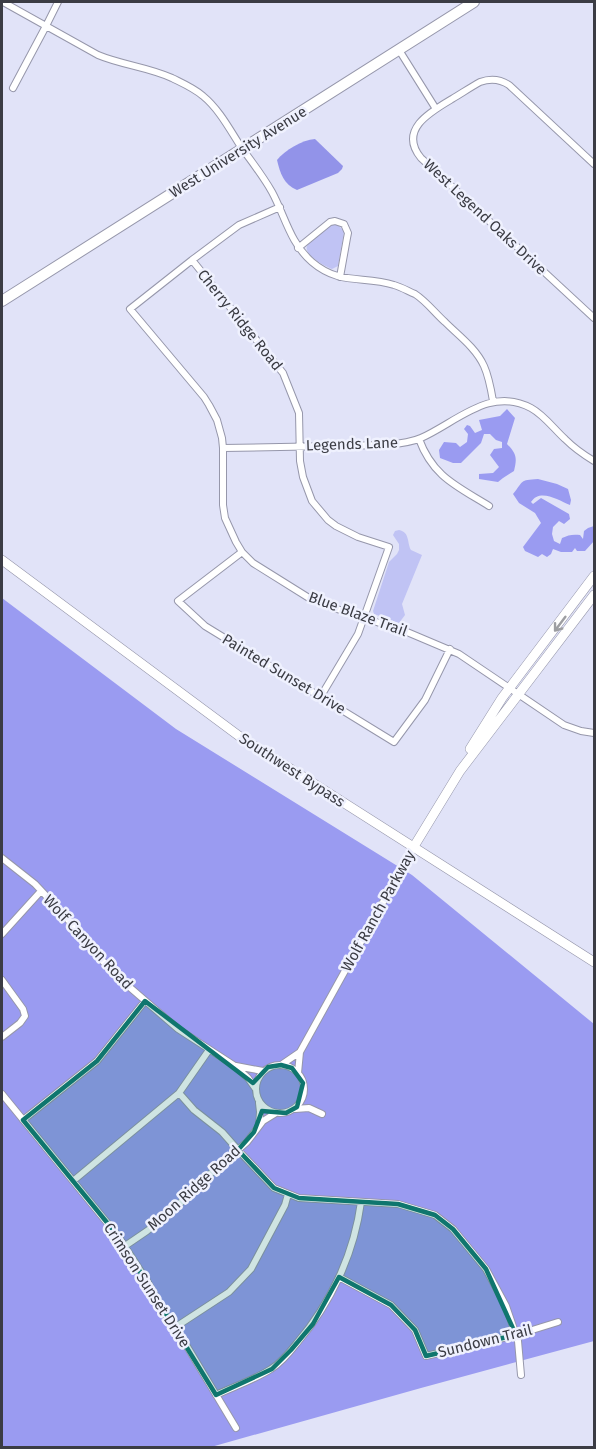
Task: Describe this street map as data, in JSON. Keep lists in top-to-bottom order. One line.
{"streets":{"main road":["West University Avenue"],"street":["West Legend Oaks Drive","Cherry Ridge Road","Legends Lane","Blue Blaze Trail","Painted Sunset Drive","Southwest Bypass","Wolf Ranch Parkway","Wolf Canyon Road","Moon Ridge Road","Crimson Sunset Drive","Sundown Trail"]},"crossings":[["Cherry Ridge Road","Legends Lane"],["Cherry Ridge Road","Blue Blaze Trail"],["Legends Lane","Blue Blaze Trail"],["Blue Blaze Trail","Painted Sunset Drive"],["Blue Blaze Trail","Wolf Ranch Parkway"],["Southwest Bypass","Wolf Ranch Parkway"],["Wolf Ranch Parkway","Wolf Canyon Road"],["Wolf Ranch Parkway","Moon Ridge Road"],["Wolf Canyon Road","Moon Ridge Road"],["Moon Ridge Road","Crimson Sunset Drive"]]}
